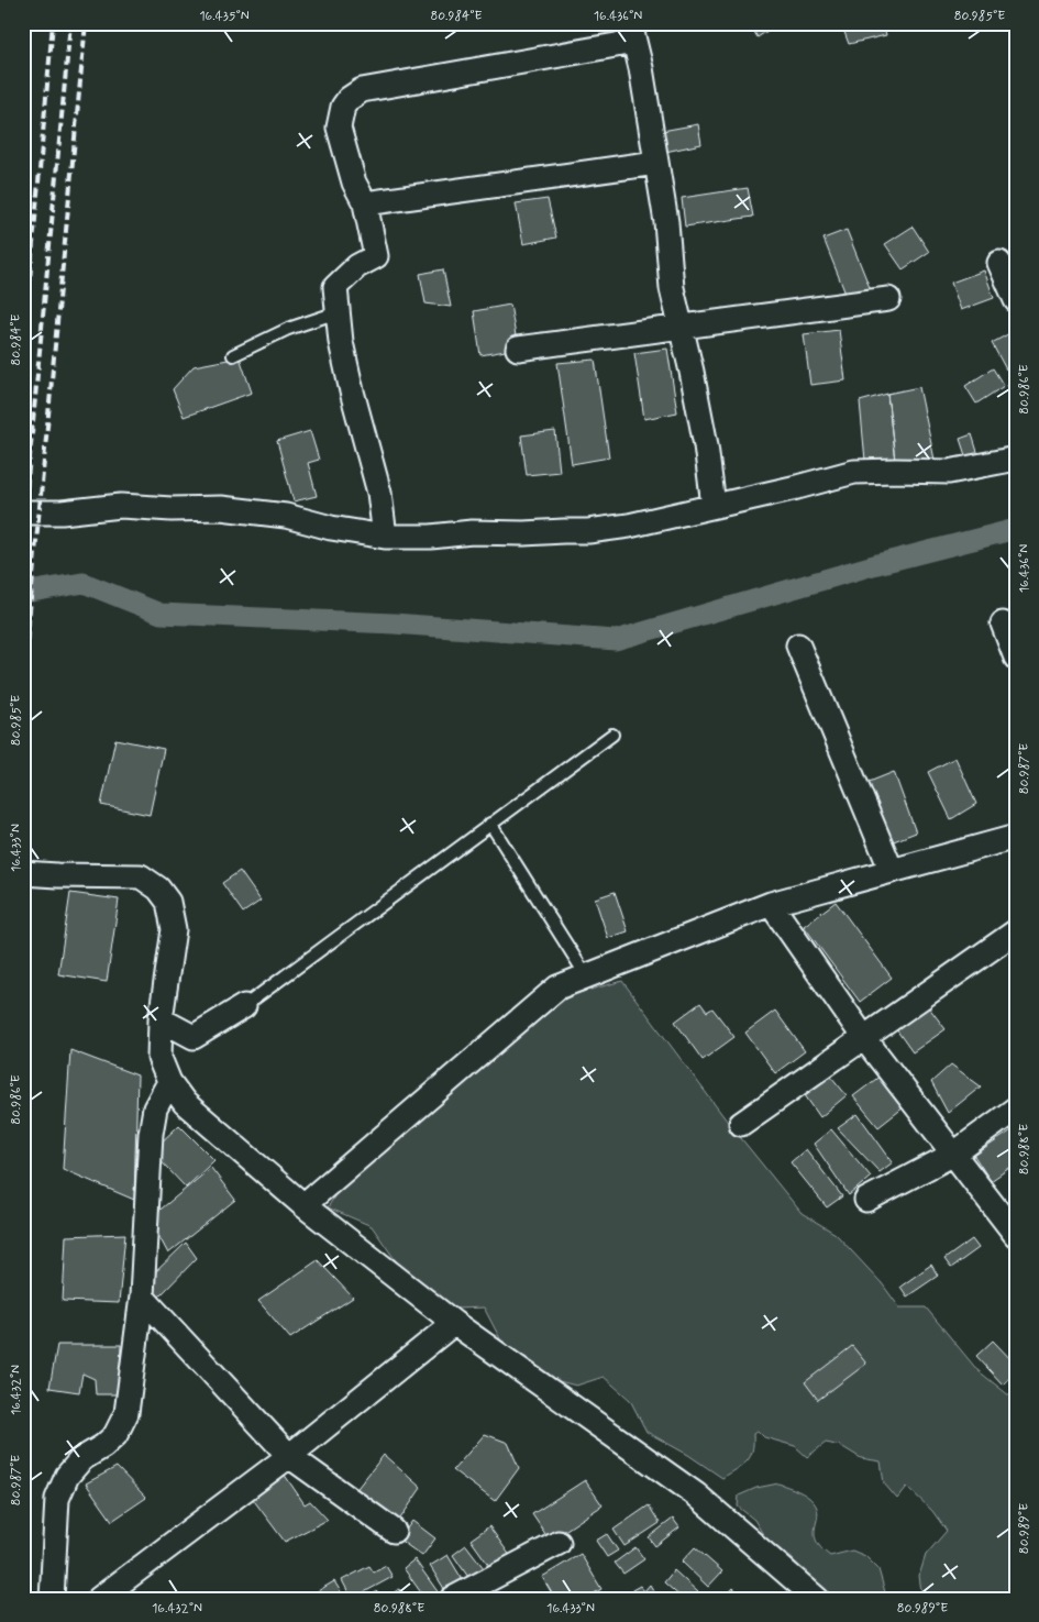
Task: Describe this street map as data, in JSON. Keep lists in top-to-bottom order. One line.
{"coordinates":["16.435°N","80.984°E","16.436°N","80.985°E","80.986°E","80.987°E","16.433°N","80.988°E","16.432°N","80.989°E"]}
